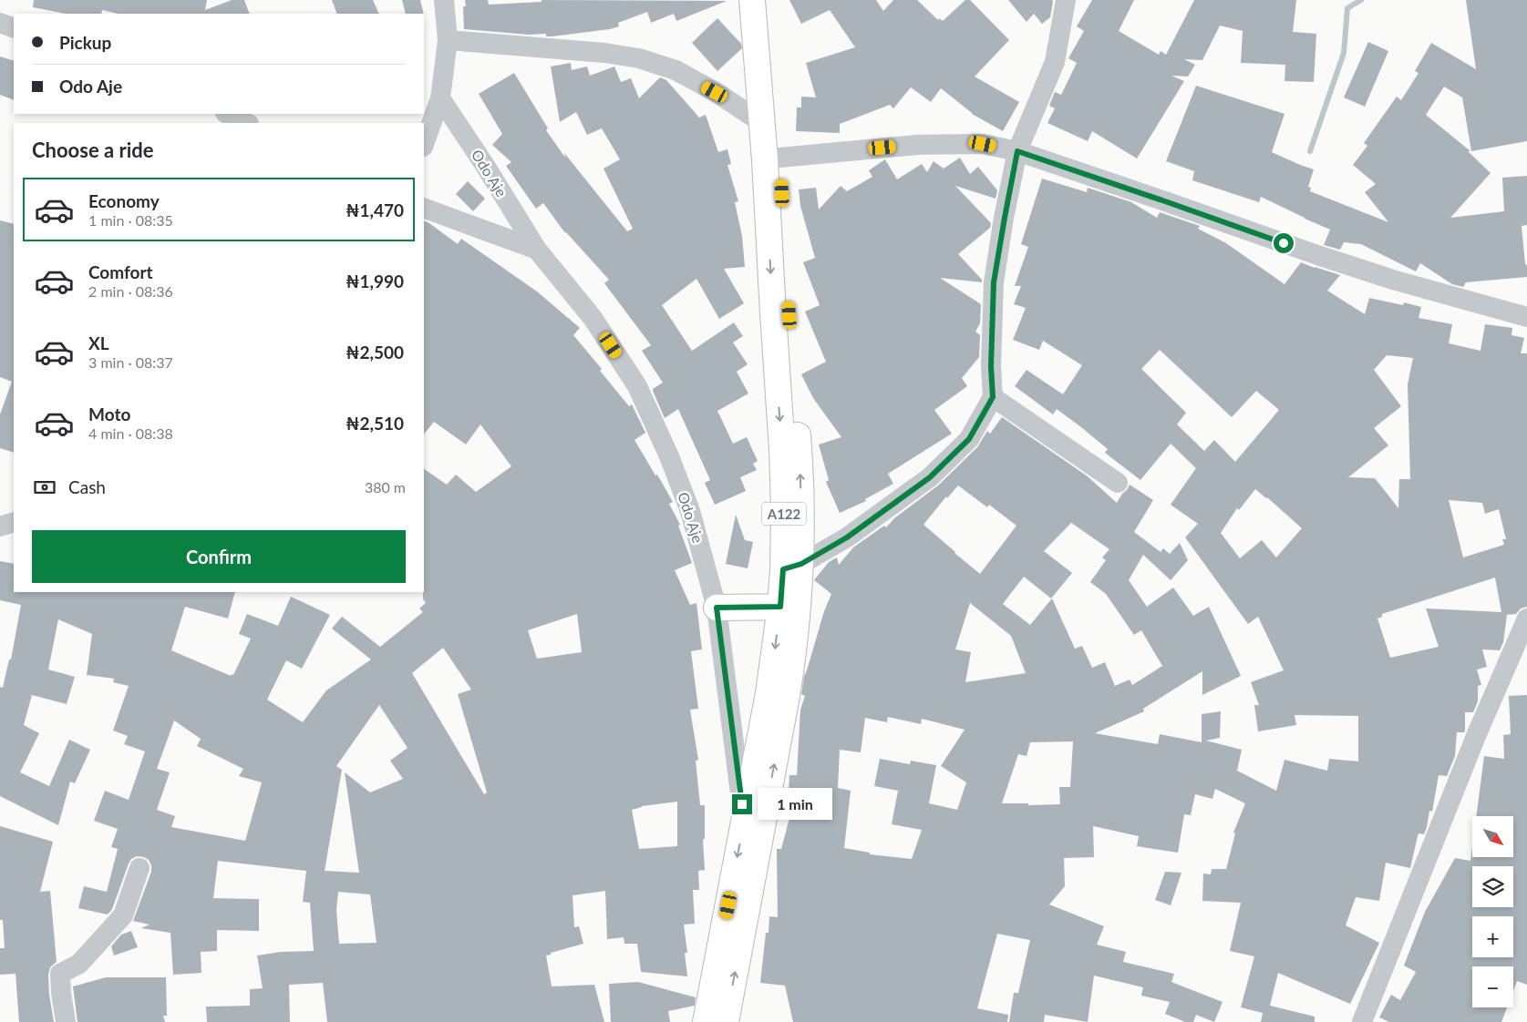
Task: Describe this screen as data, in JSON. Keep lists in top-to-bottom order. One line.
{"streets":{"highway":["A122"],"street":["Odo Aje"]},"crossings":[["Odo Aje","A122"]],"north":"bottom right","page":{"banner":["Pickup","Odo Aje"],"heading":"Choose a ride","list":[{"name":"Economy","note":"1 min · 08:35","value":"₦1,470"},{"name":"Comfort","note":"2 min · 08:36","value":"₦1,990"},{"name":"XL","note":"3 min · 08:37","value":"₦2,500"},{"name":"Moto","note":"4 min · 08:38","value":"₦2,510"}],"pay":["Cash","380 m"],"buttons":"Confirm","bubble":"1 min","map_buttons":["+","−"]}}
